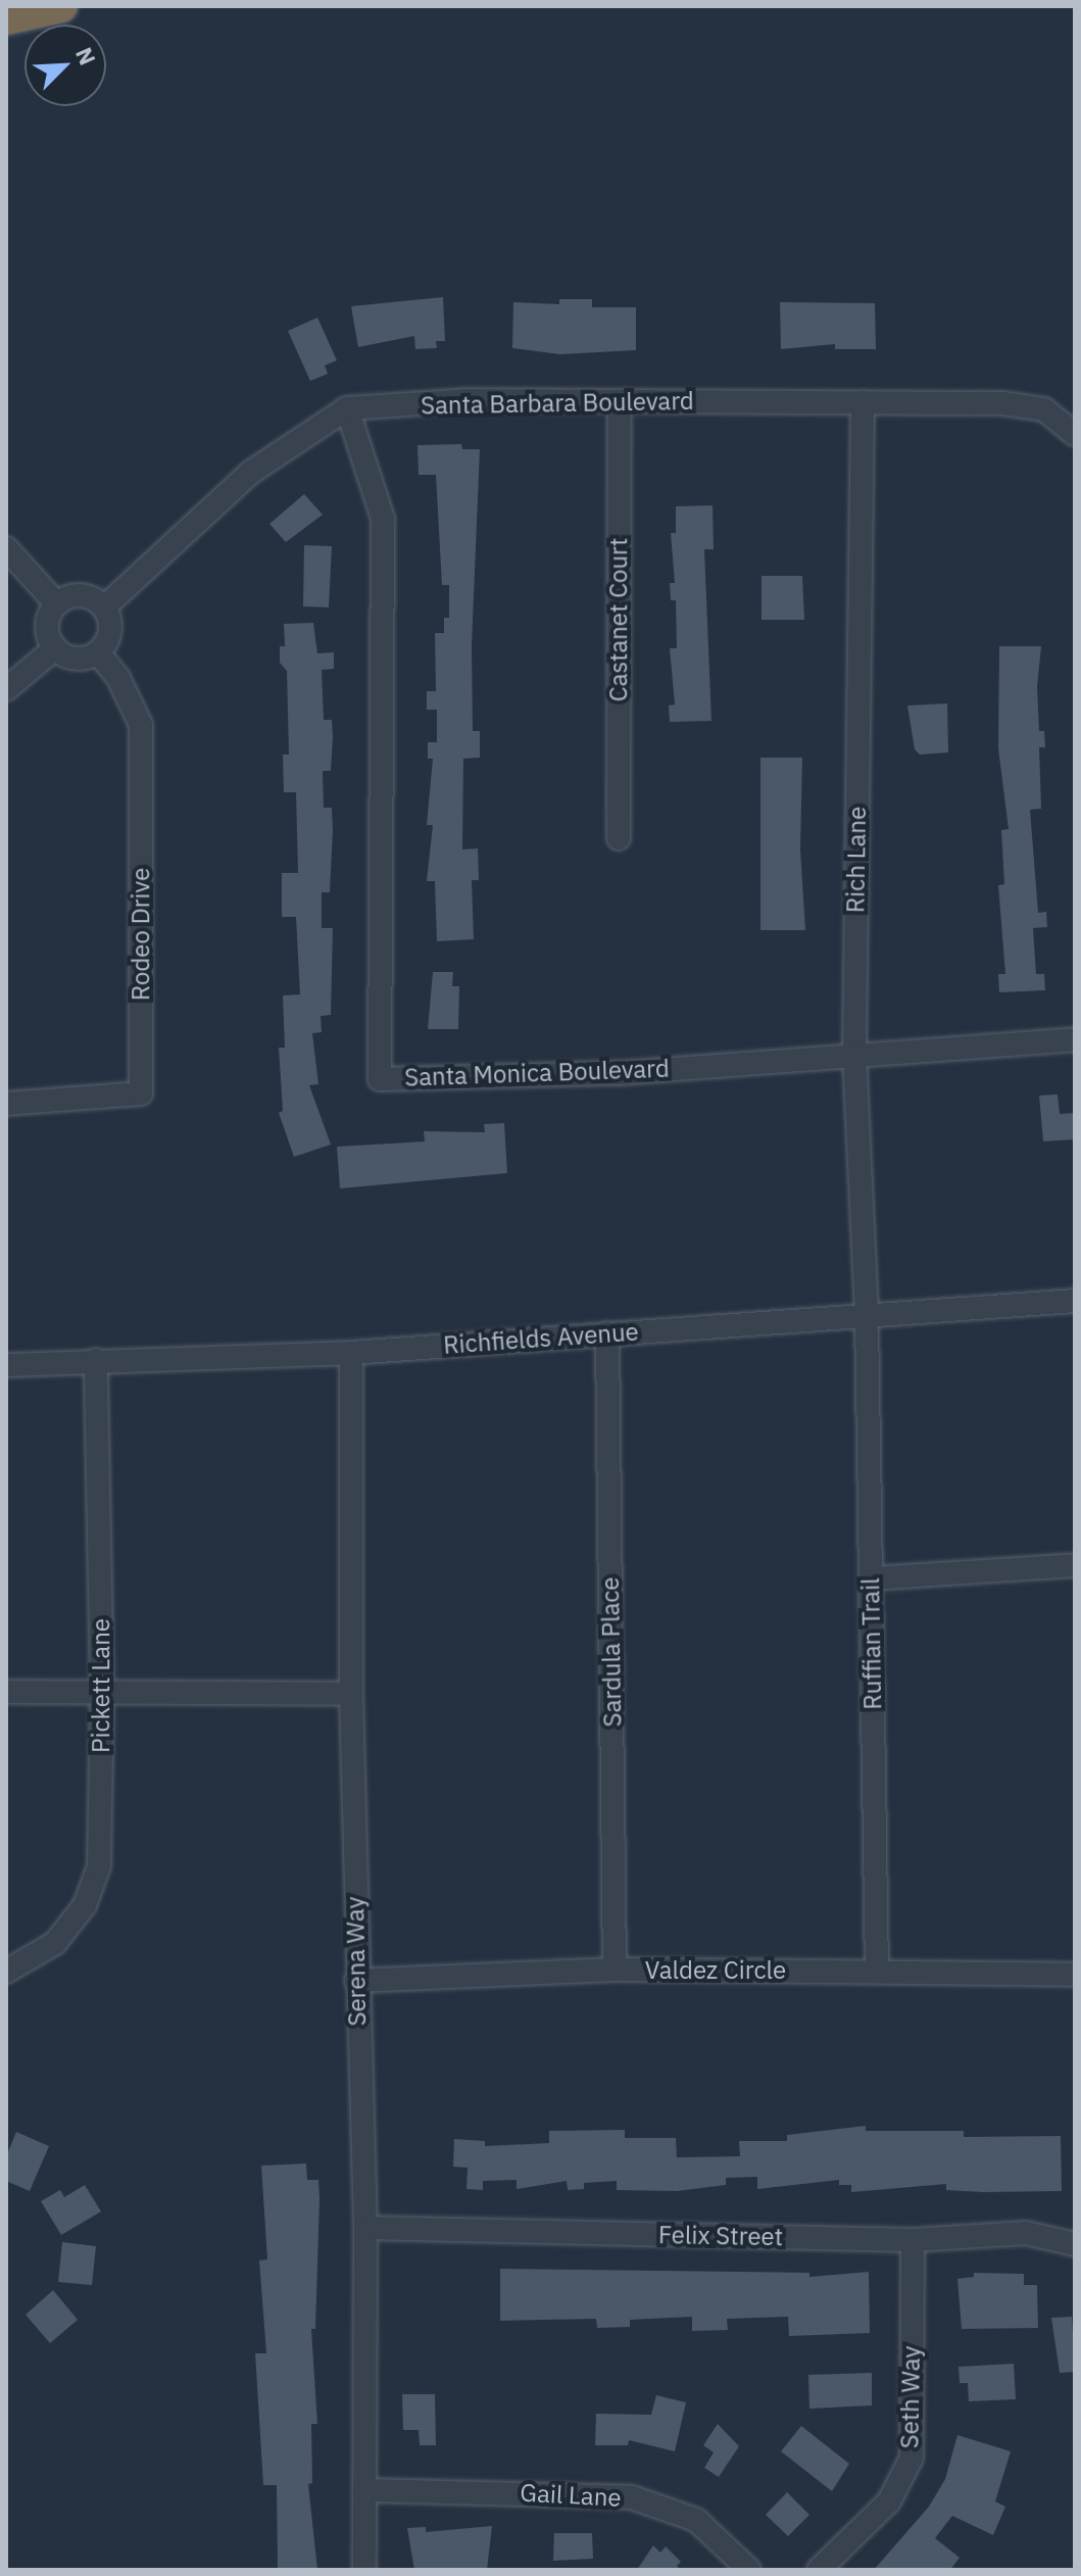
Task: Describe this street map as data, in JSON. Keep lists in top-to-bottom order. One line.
{"streets":{"street":["Santa Barbara Boulevard","Castanet Court","Rich Lane","Rodeo Drive","Santa Monica Boulevard","Richfields Avenue","Ruffian Trail","Sardula Place","Pickett Lane","Serena Way","Valdez Circle","Felix Street","Seth Way","Gail Lane"]},"crossings":[["Santa Barbara Boulevard","Castanet Court"],["Santa Barbara Boulevard","Rich Lane"],["Santa Barbara Boulevard","Rodeo Drive"],["Santa Barbara Boulevard","Santa Monica Boulevard"],["Rich Lane","Santa Monica Boulevard"],["Rich Lane","Richfields Avenue"],["Rich Lane","Ruffian Trail"],["Richfields Avenue","Ruffian Trail"],["Richfields Avenue","Sardula Place"],["Richfields Avenue","Pickett Lane"],["Richfields Avenue","Serena Way"],["Ruffian Trail","Valdez Circle"],["Sardula Place","Valdez Circle"],["Serena Way","Valdez Circle"],["Serena Way","Felix Street"],["Serena Way","Gail Lane"],["Felix Street","Seth Way"]],"north":"top right"}
